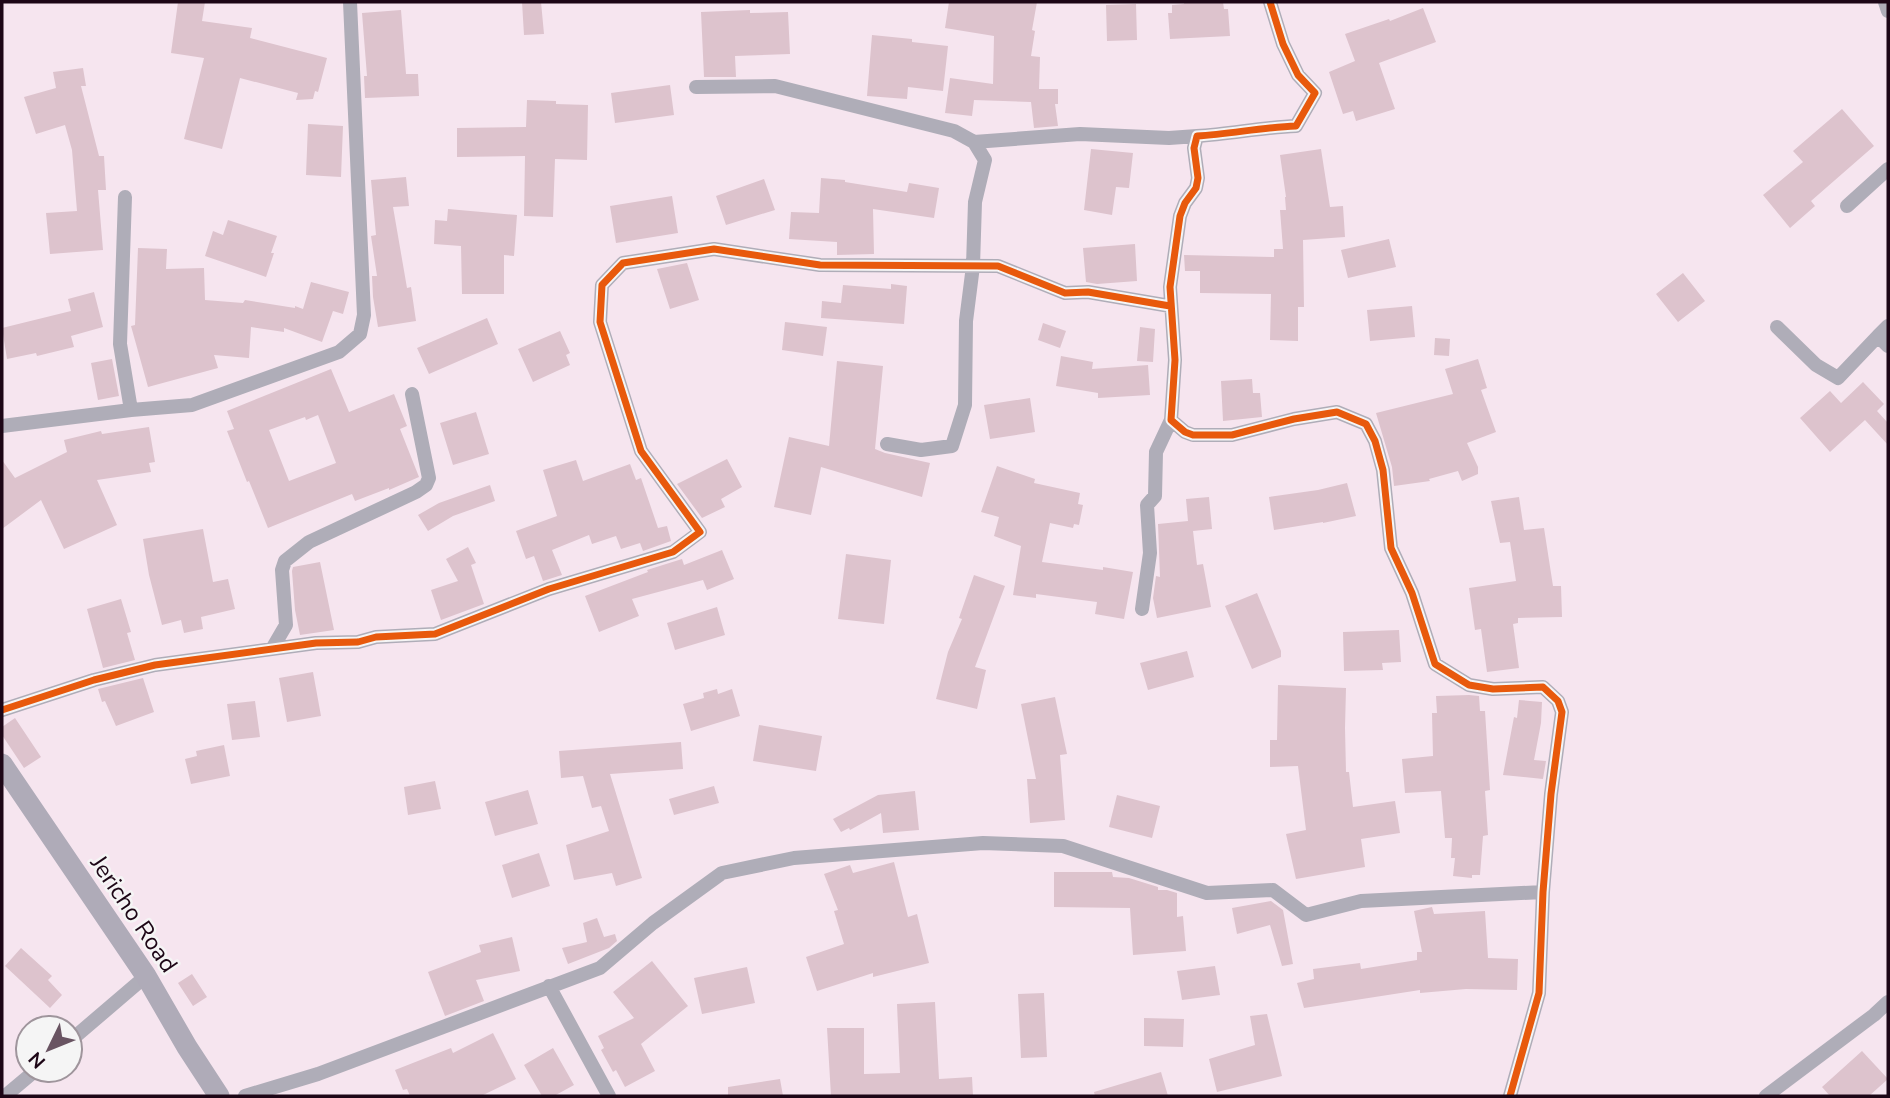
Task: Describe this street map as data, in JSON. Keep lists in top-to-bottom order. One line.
{"streets":{"street":["Jericho Road"]},"north":"bottom left"}
